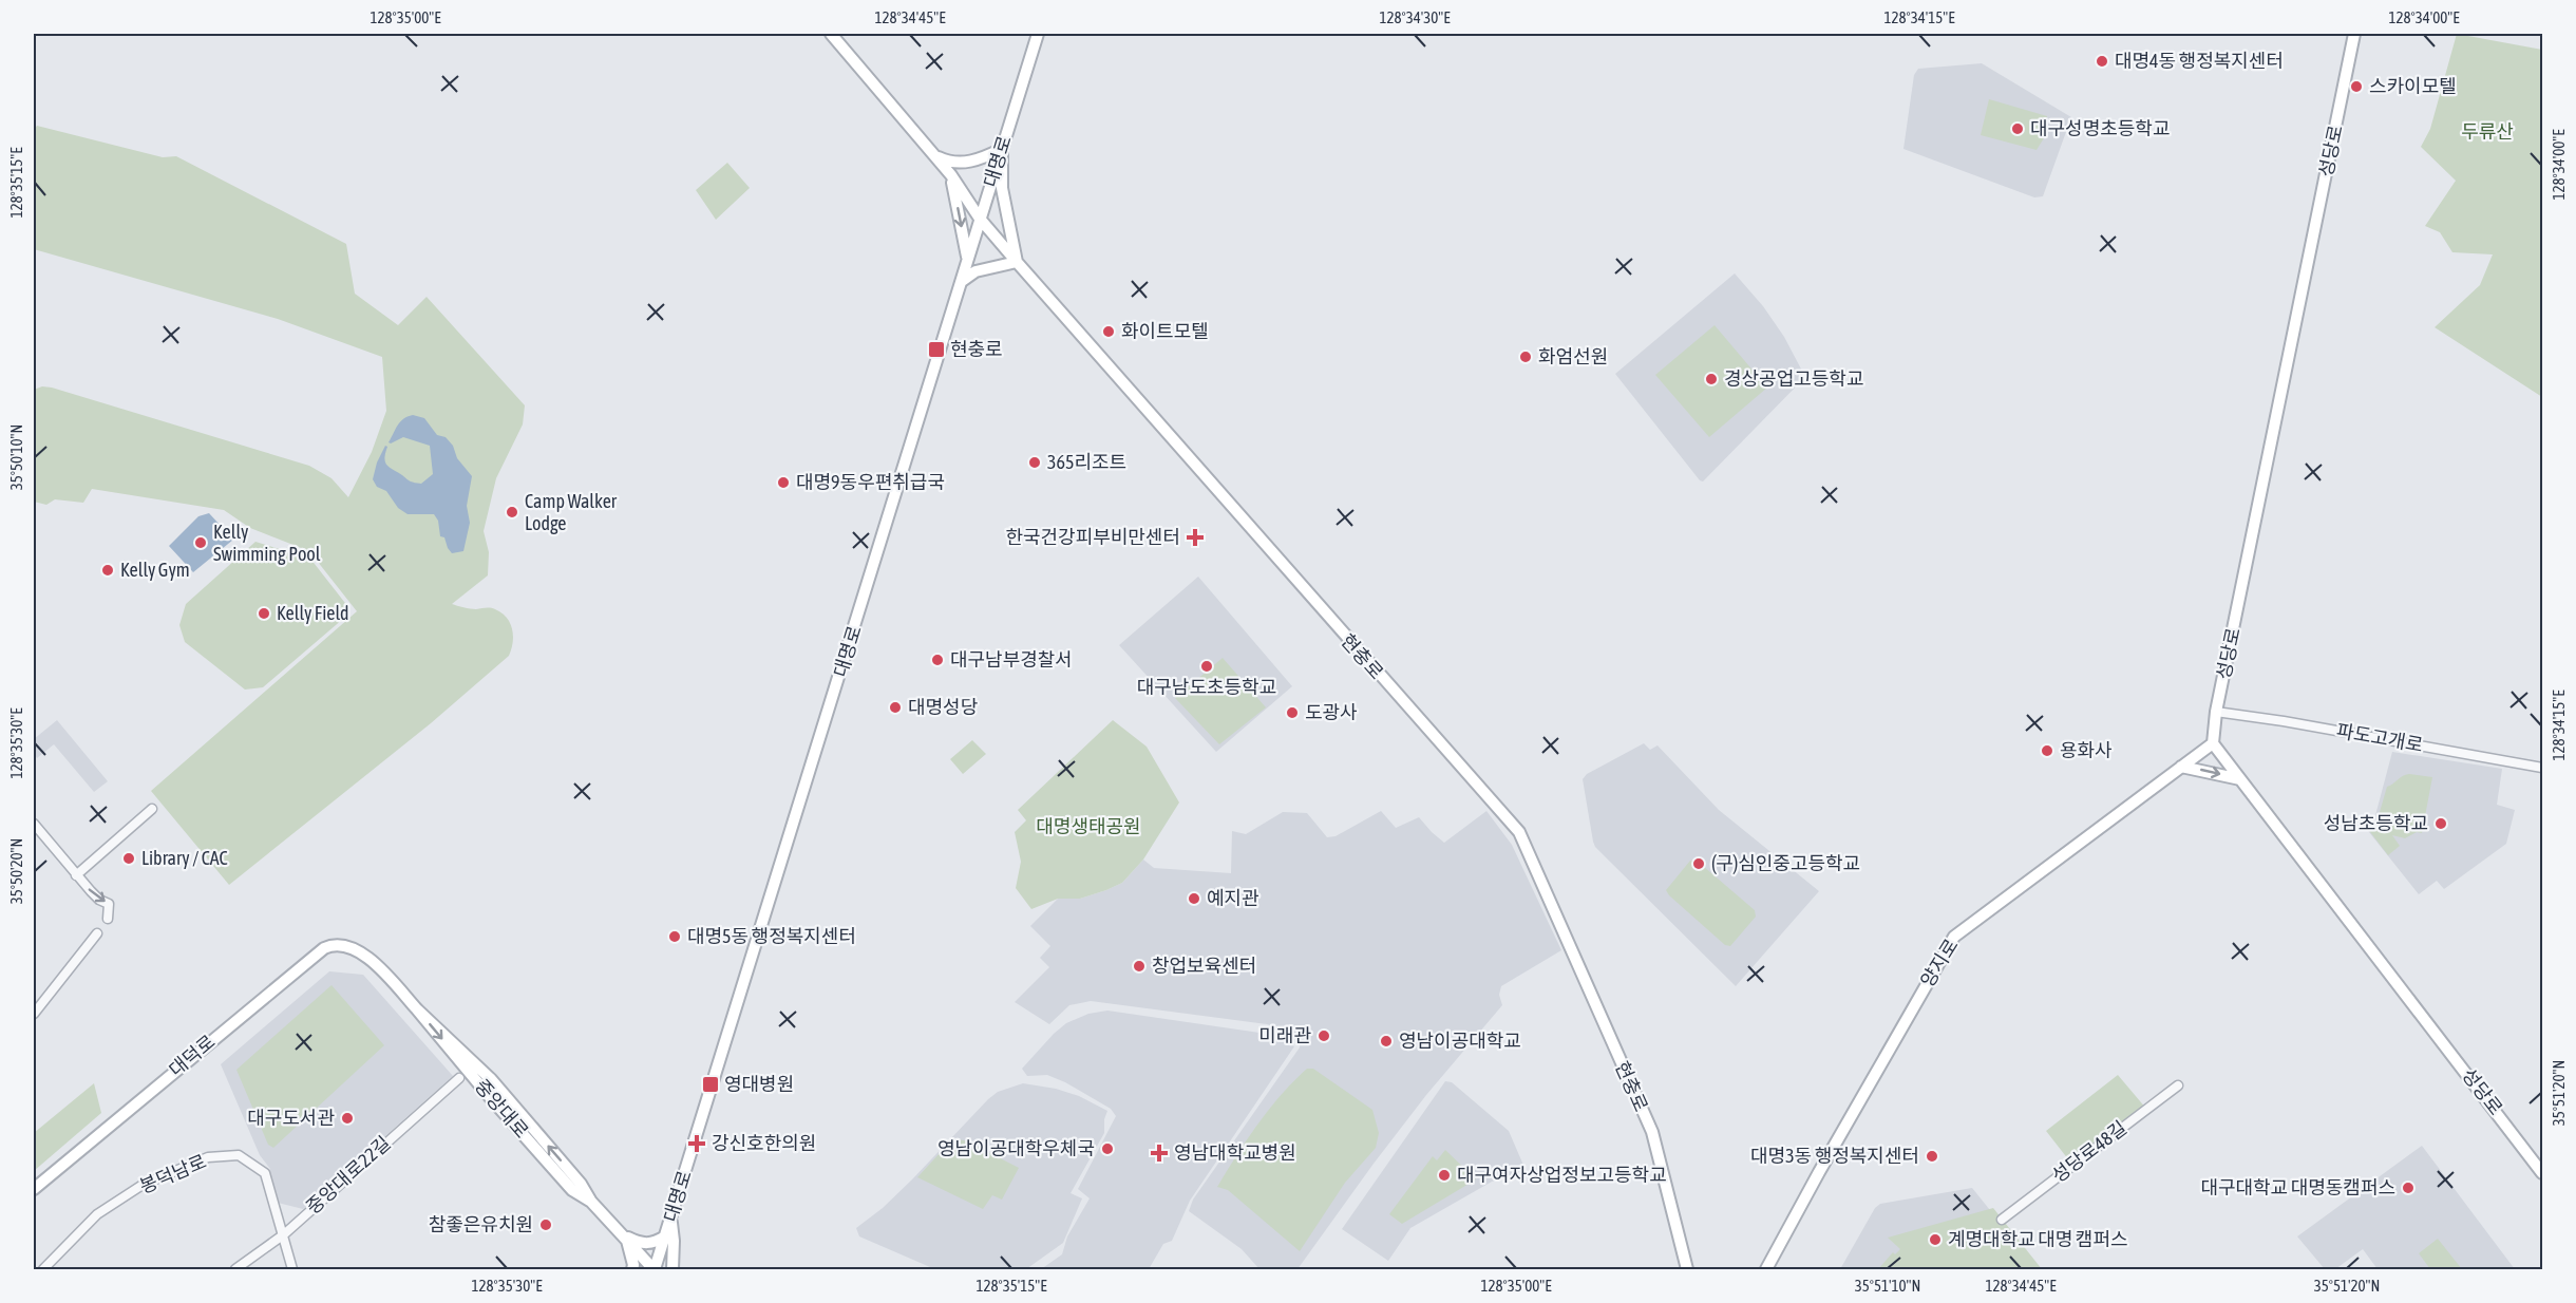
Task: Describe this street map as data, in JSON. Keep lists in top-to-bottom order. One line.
{"streets":{"main road":["성당로","대명로","현충로","양지로","대덕로","중앙대로"],"street":["파도고개로","성당로48길","봉덕남로","중앙대로22길"]},"crossings":[["성당로","파도고개로"],["성당로","양지로"],["대명로","현충로"],["대명로","중앙대로"],["대덕로","중앙대로"],["봉덕남로","중앙대로22길"]],"parks":["두류산","대명생태공원"],"places":{"other":["대명4동 행정복지센터","스카이모텔","대구성명초등학교","화이트모텔","화엄선원","경상공업고등학교","365리조트","대명9동우편취급국","Camp Walker Lodge","Kelly Swimming Pool","Kelly Gym","Kelly Field","대구남부경찰서","대구남도초등학교","대명성당","도광사","용화사","성남초등학교","Library / CAC","(구)심인중고등학교","예지관","대명5동 행정복지센터","창업보육센터","미래관","영남이공대학교","대구도서관","영남이공대학우체국","대명3동 행정복지센터","대구여자상업정보고등학교","대구대학교 대명동캠퍼스","참좋은유치원","계명대학교 대명 캠퍼스"],"transit":["현충로","영대병원"],"health":["한국건강피부비만센터","강신호한의원","영남대학교병원"]},"coordinates":["128°35'00\"E","128°34'45\"E","128°34'30\"E","128°34'15\"E","128°34'00\"E","128°35'15\"E","35°50'10\"N","128°35'30\"E","35°50'20\"N","35°51'20\"N","35°51'10\"N"]}
